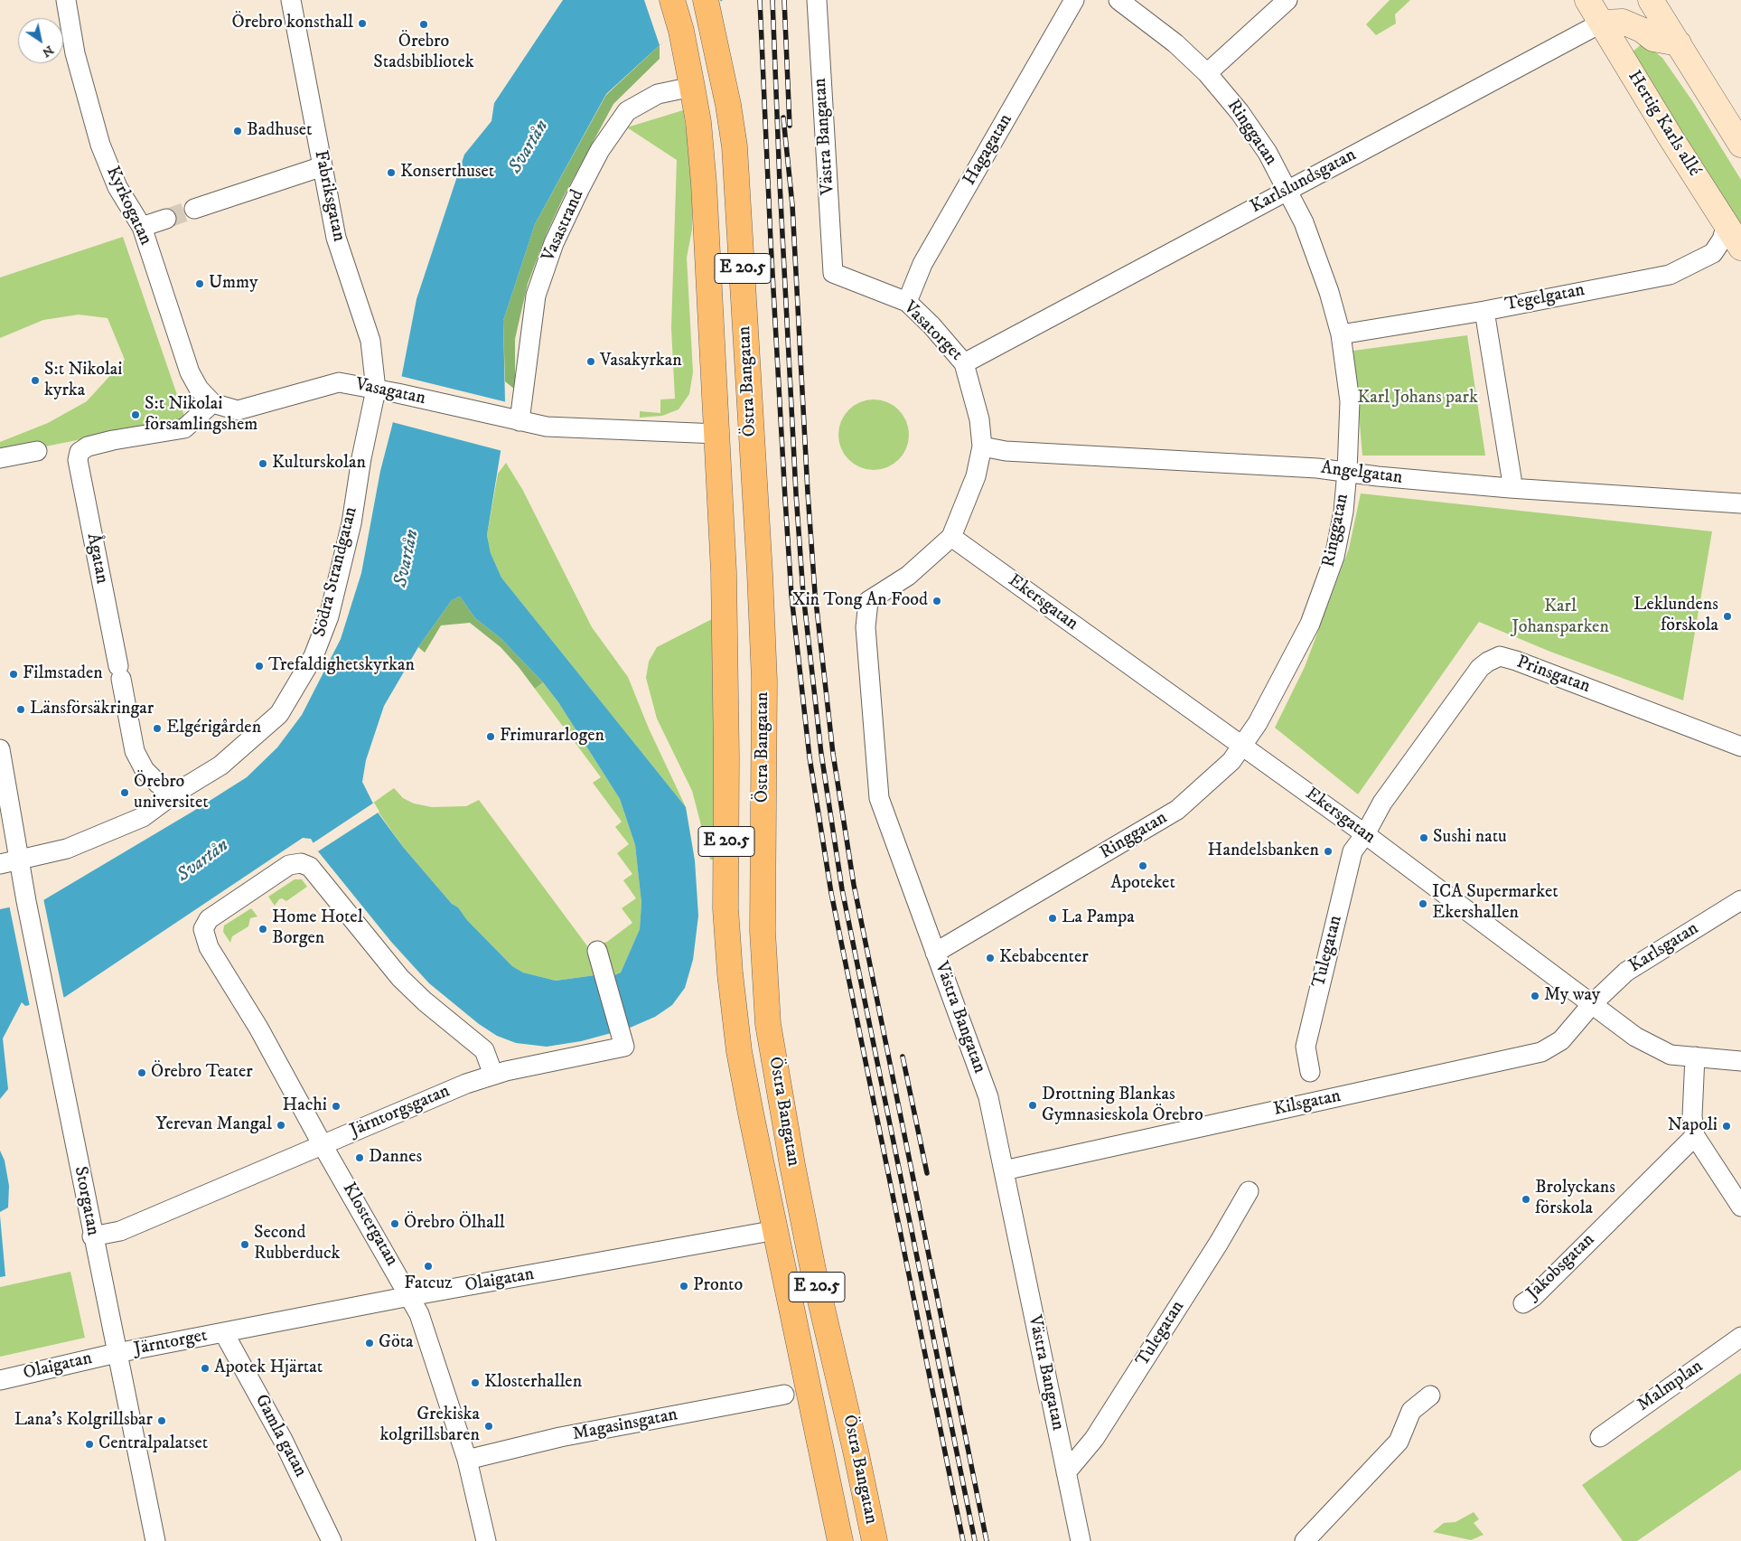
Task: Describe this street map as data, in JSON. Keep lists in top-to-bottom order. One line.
{"streets":{"main road":["Hertig Karls allé","Karlslundsgatan","E 20.5","Östra Bangatan"],"street":["Ringgatan","Västra Bangatan","Hagagatan","Fabriksgatan","Kyrkogatan","Vasastrand","Tegelgatan","Vasatorget","Vasagatan","Angelgatan","Ågatan","Södra Strandgatan","Ekersgatan","Prinsgatan","Karlsgatan","Tulegatan","Kilsgatan","Järntorgsgatan","Storgatan","Klostergatan","Jakobsgatan","Olaigatan","Järntorget","Malmplan","Magasinsgatan","Gamla gatan"]},"crossings":[["Hertig Karls allé","Karlslundsgatan"],["Hertig Karls allé","Tegelgatan"],["Ringgatan","Västra Bangatan"],["Ringgatan","Karlslundsgatan"],["Ringgatan","Tegelgatan"],["Ringgatan","Angelgatan"],["Ringgatan","Ekersgatan"],["Västra Bangatan","Vasatorget"],["Västra Bangatan","Ekersgatan"],["Västra Bangatan","Tulegatan"],["Västra Bangatan","Kilsgatan"],["Hagagatan","Vasatorget"],["Karlslundsgatan","Vasatorget"],["Fabriksgatan","Vasagatan"],["Fabriksgatan","Södra Strandgatan"],["Kyrkogatan","Vasagatan"],["Kyrkogatan","Ågatan"],["Vasastrand","Östra Bangatan"],["Vasastrand","Vasagatan"],["Vasatorget","Angelgatan"],["Vasatorget","Ekersgatan"],["Östra Bangatan","Vasagatan"],["Östra Bangatan","Olaigatan"],["Vasagatan","Ågatan"],["Vasagatan","Södra Strandgatan"],["Ågatan","Södra Strandgatan"],["Södra Strandgatan","Storgatan"],["Ekersgatan","Prinsgatan"],["Ekersgatan","Karlsgatan"],["Ekersgatan","Tulegatan"],["Ekersgatan","Kilsgatan"],["Prinsgatan","Tulegatan"],["Karlsgatan","Kilsgatan"],["Järntorgsgatan","Storgatan"],["Järntorgsgatan","Klostergatan"],["Storgatan","Olaigatan"],["Storgatan","Järntorget"],["Klostergatan","Olaigatan"],["Klostergatan","Magasinsgatan"],["Olaigatan","Järntorget"],["Olaigatan","Gamla gatan"],["Järntorget","Gamla gatan"]],"water":["Svartån"],"parks":["Karl Johans park","Karl Johansparken"],"places":["Örebro konsthall","Örebro Stadsbibliotek","Badhuset","Konserthuset","Ummy","Vasakyrkan","S:t Nikolai kyrka","S:t Nikolai församlingshem","Kulturskolan","Xin Tong An Food","Leklundens förskola","Trefaldighetskyrkan","Filmstaden","Länsförsäkringar","Elgérigården","Frimurarlogen","Örebro universitet","Sushi natu","Handelsbanken","Apoteket","ICA Supermarket Ekershallen","La Pampa","Home Hotel Borgen","Kebabcenter","My way","Örebro Teater","Drottning Blankas Gymnasieskola Örebro","Hachi","Yerevan Mangal","Napoli","Dannes","Brolyckans förskola","Örebro Ölhall","Second Rubberduck","Fatcuz","Pronto","Göta","Apotek Hjärtat","Klosterhallen","Lana’s Kolgrillsbar","Grekiska kolgrillsbaren","Centralpalatset"],"north":"bottom right"}
